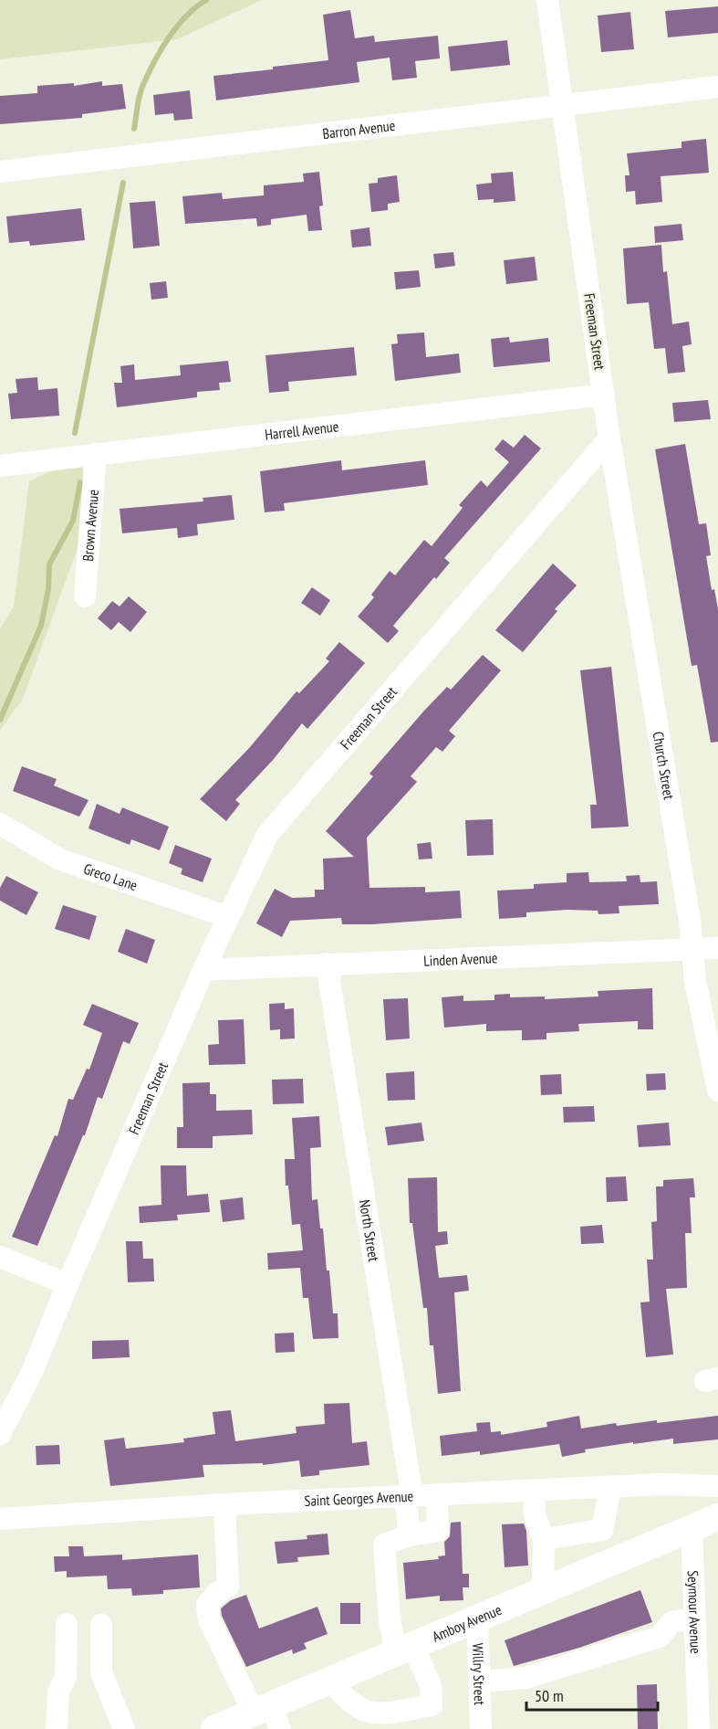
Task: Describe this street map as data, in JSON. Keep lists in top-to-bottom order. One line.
{"streets":{"main road":["Amboy Avenue"],"street":["Barron Avenue","Freeman Street","Harrell Avenue","Brown Avenue","Church Street","Greco Lane","Linden Avenue","North Street","Saint Georges Avenue","Seymour Avenue","Willry Street"]},"crossings":[["Barron Avenue","Freeman Street"],["Freeman Street","Harrell Avenue"],["Freeman Street","Church Street"],["Freeman Street","Greco Lane"],["Freeman Street","Linden Avenue"],["Harrell Avenue","Brown Avenue"],["Church Street","Linden Avenue"],["Linden Avenue","North Street"],["North Street","Saint Georges Avenue"],["Seymour Avenue","Amboy Avenue"],["Amboy Avenue","Willry Street"]],"scale_bar":"50 m"}
